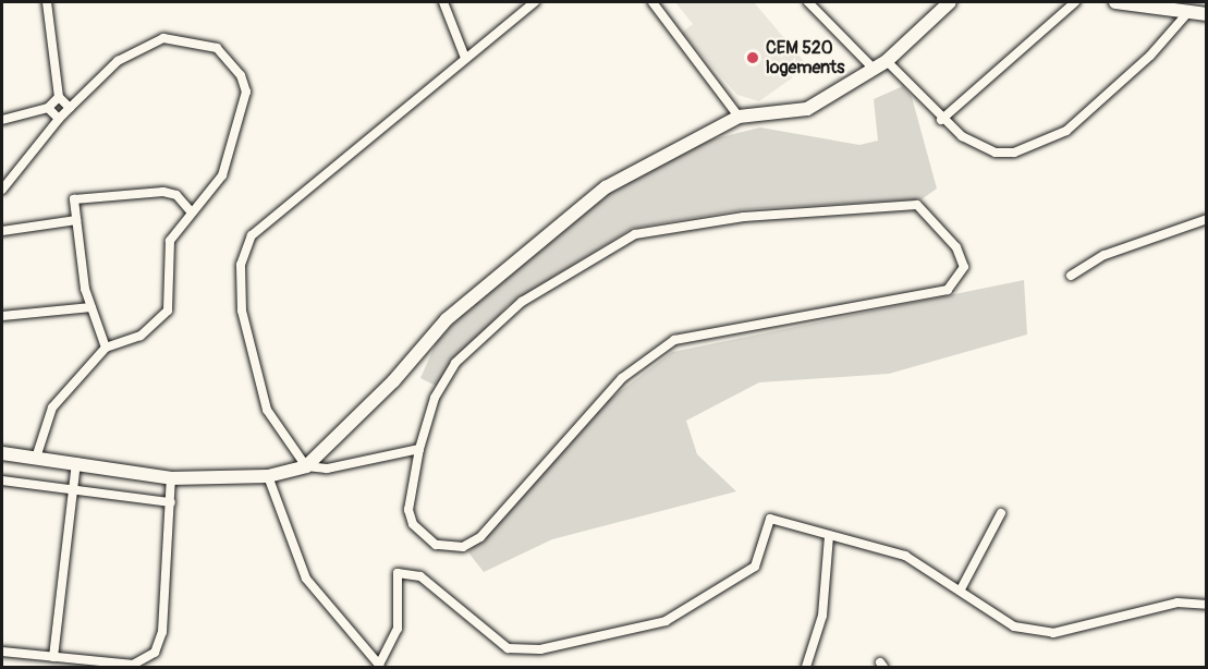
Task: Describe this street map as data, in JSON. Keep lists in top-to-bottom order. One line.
{"places":["CEM 520 logements"]}
